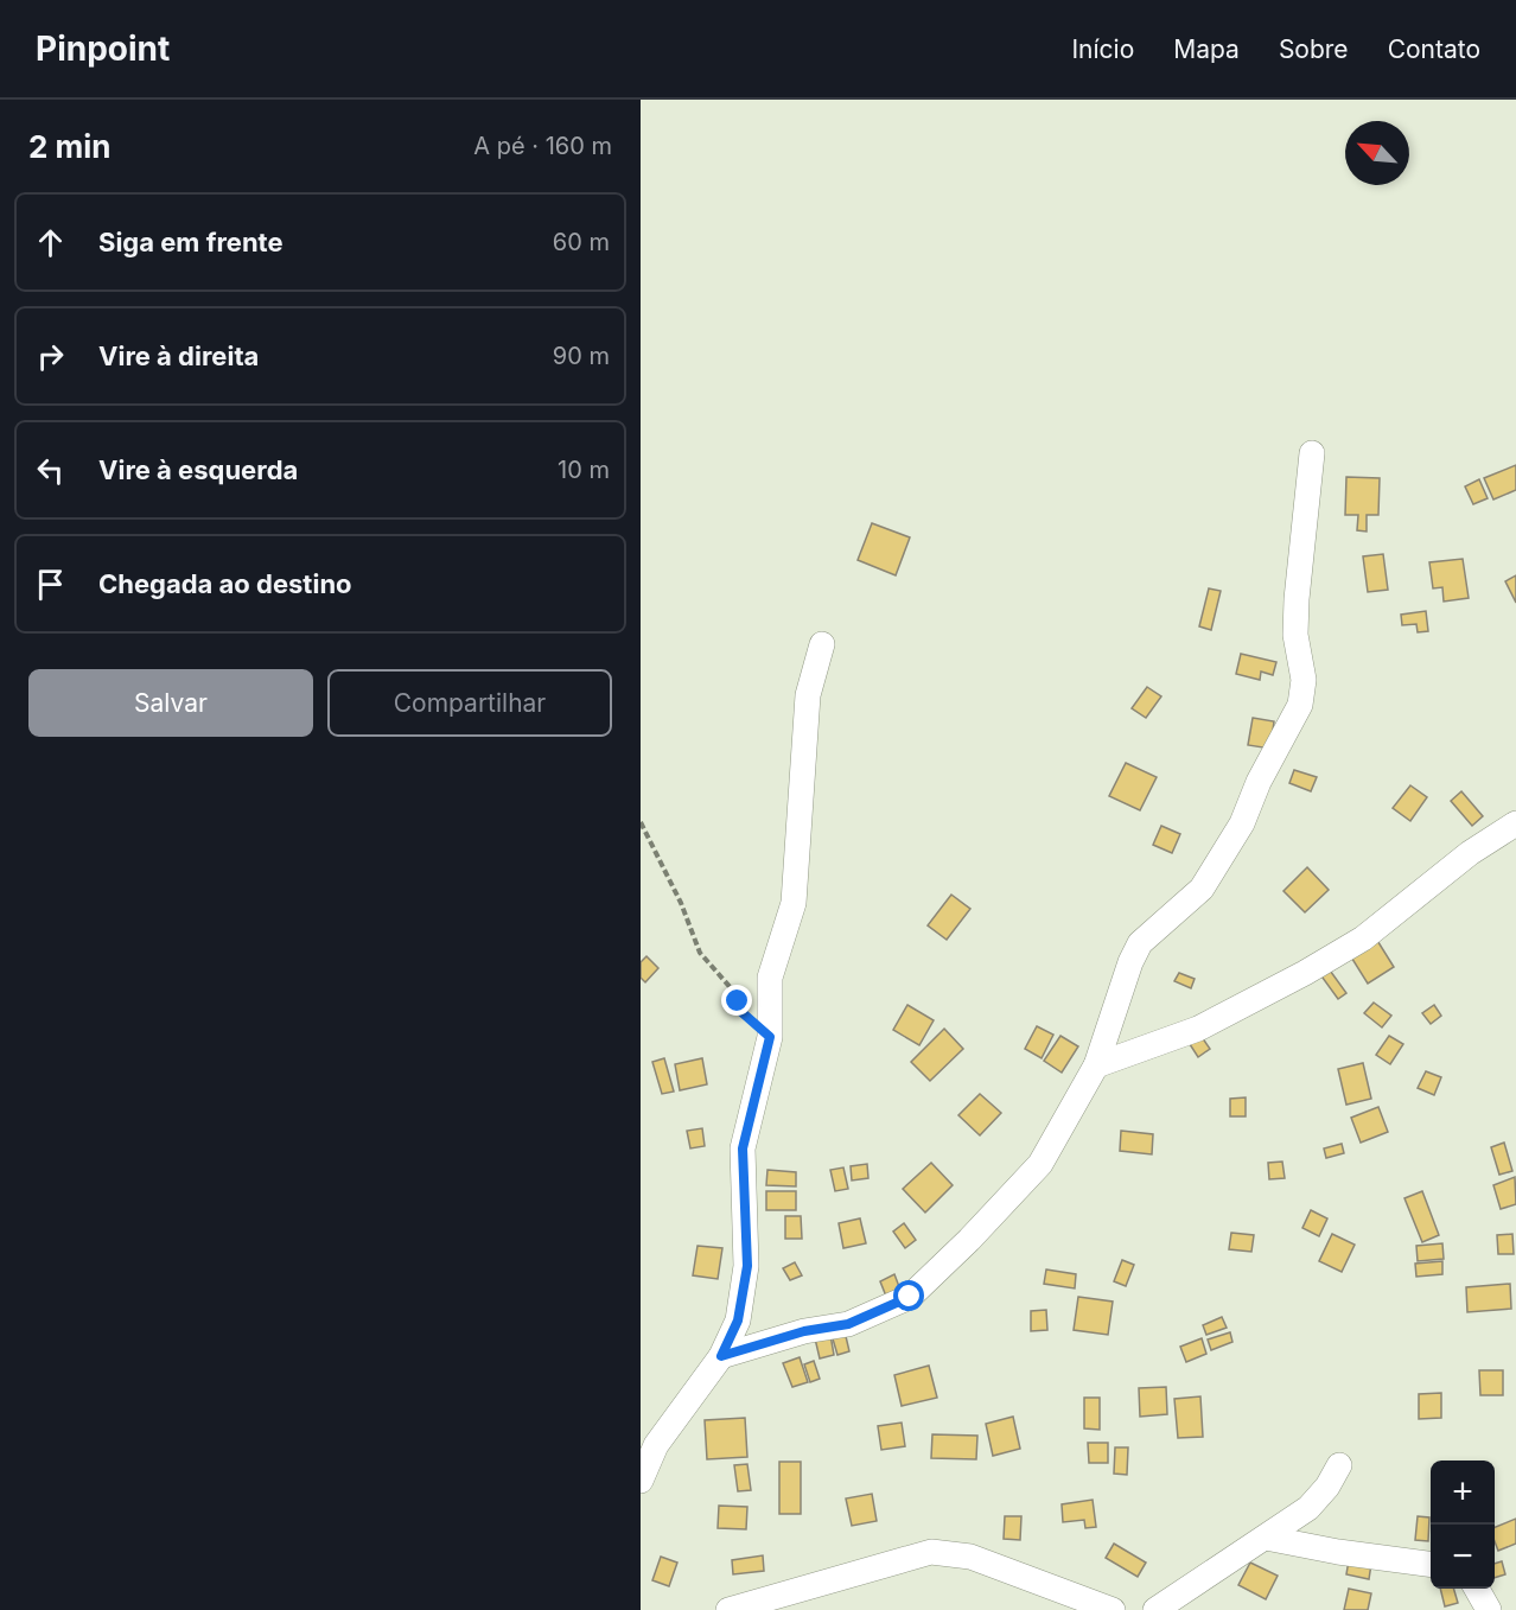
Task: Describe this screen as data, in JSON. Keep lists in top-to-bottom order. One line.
{"north":"top left","page":{"header":"Pinpoint","nav":["Início","Mapa","Sobre","Contato"],"heading":["2 min","A pé · 160 m"],"list":[["Siga em frente","60 m"],["Vire à direita","90 m"],["Vire à esquerda","10 m"],"Chegada ao destino"],"buttons":["Salvar","Compartilhar"],"map_buttons":["+","−"]}}
